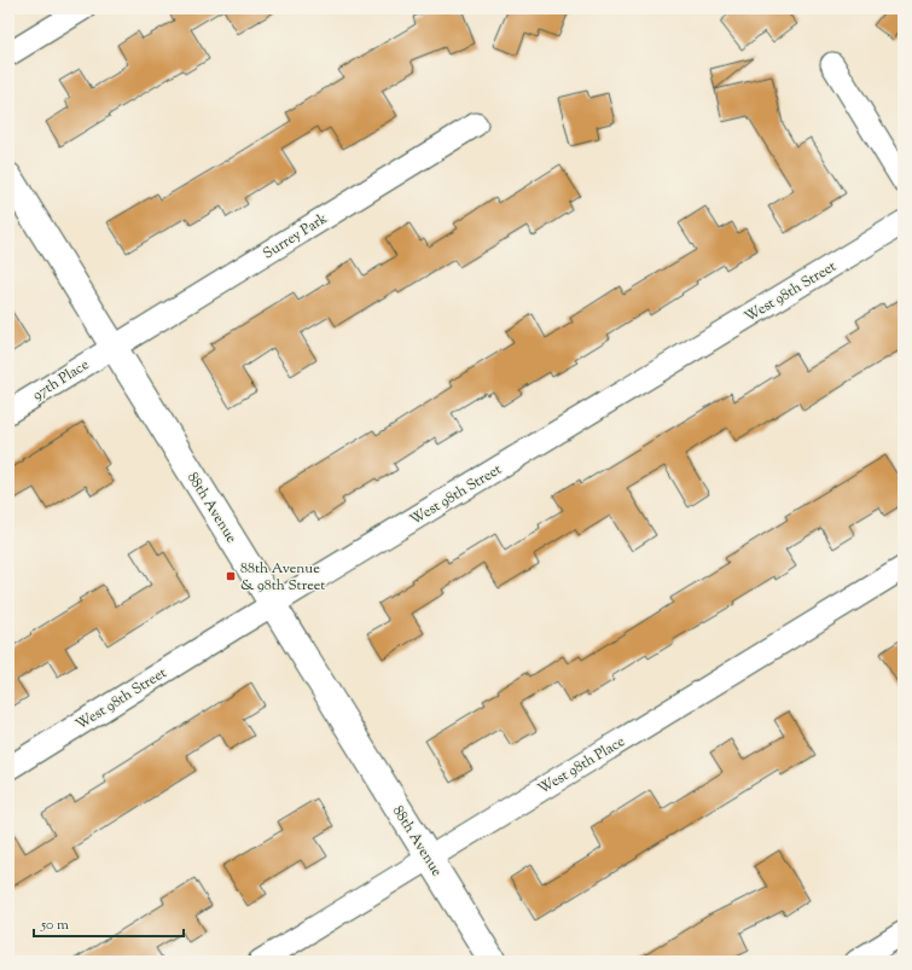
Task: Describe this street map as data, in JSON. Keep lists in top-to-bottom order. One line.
{"streets":{"street":["Surrey Park","West 98th Street","97th Place","88th Avenue","West 98th Place"]},"crossings":[["Surrey Park","97th Place"],["Surrey Park","88th Avenue"],["West 98th Street","88th Avenue"],["97th Place","88th Avenue"],["88th Avenue","West 98th Place"]],"places":{"transit":["88th Avenue & 98th Street"]},"scale_bar":"50 m"}
